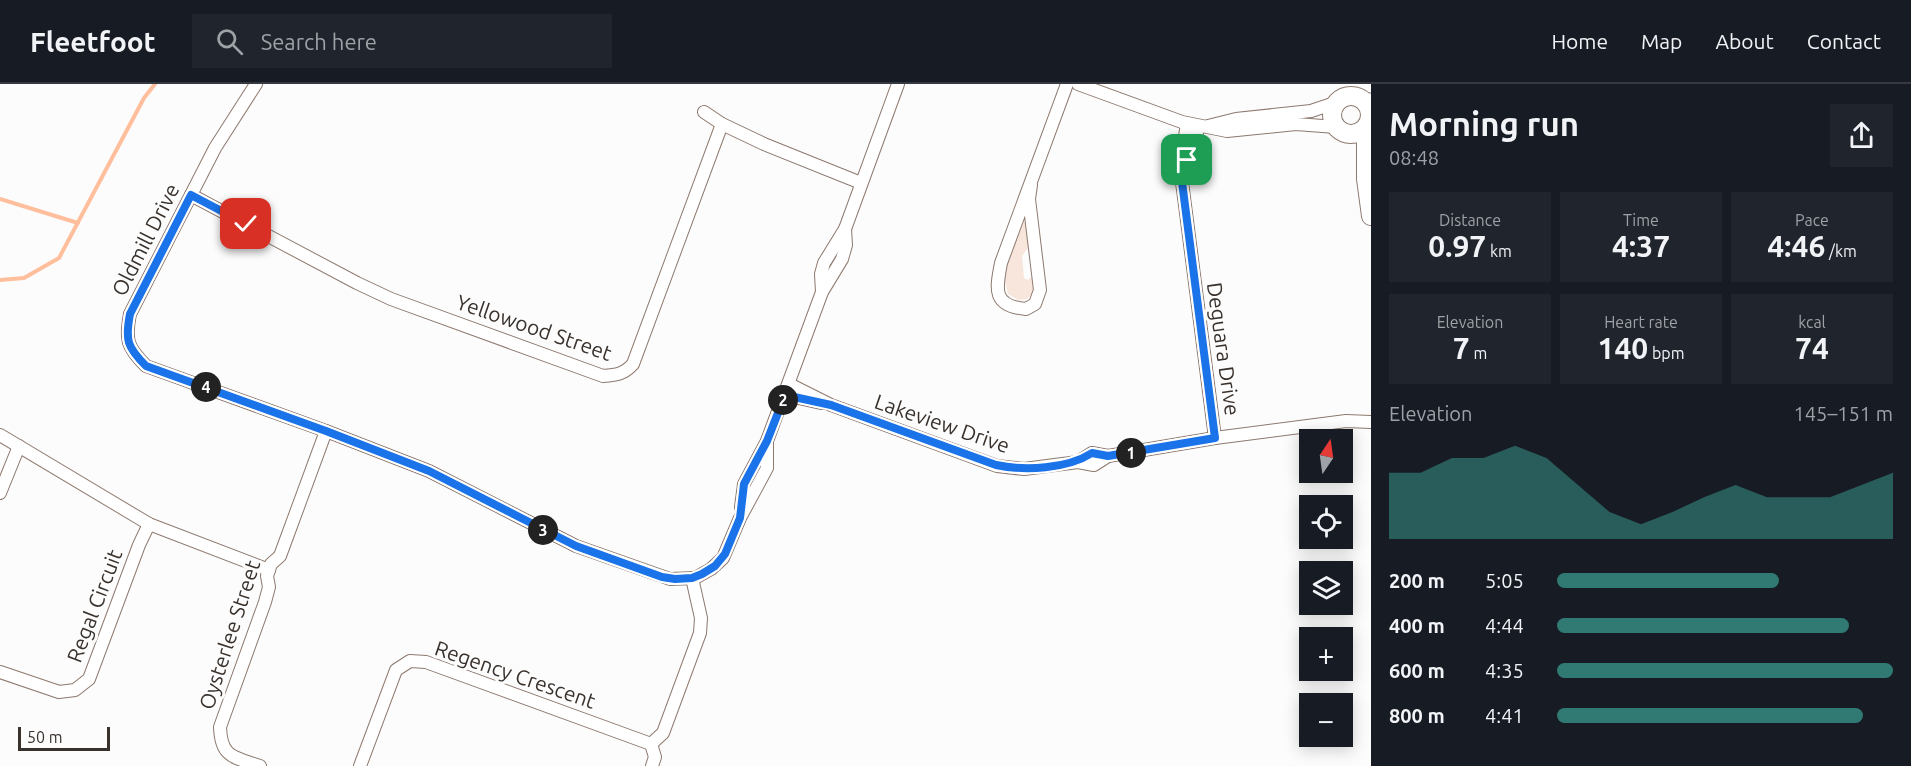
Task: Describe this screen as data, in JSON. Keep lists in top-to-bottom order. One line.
{"streets":{"street":["Oldmill Drive","Yellowood Street","Deguara Drive","Lakeview Drive","Regal Circuit","Oysterlee Street","Regency Crescent"]},"crossings":[["Oldmill Drive","Yellowood Street"],["Oldmill Drive","Oysterlee Street"],["Deguara Drive","Lakeview Drive"]],"scale_bar":"50 m","north":"top","page":{"header":"Fleetfoot","search":"Search here","nav":["Home","Map","About","Contact"],"heading":["Morning run","08:48"],"stats":[["Distance","0.97 km"],["Time","4:37"],["Pace","4:46 /km"],["Elevation","7 m"],["Heart rate","140 bpm"],["kcal","74"]],"pins":["4","2","1","3"],"chart":["Elevation","145–151 m"],"map_buttons":["+","−"],"list":[{"name":"200 m","note":"5:05"},{"name":"400 m","note":"4:44"},{"name":"600 m","note":"4:35"},{"name":"800 m","note":"4:41"}],"scale":"50 m"}}
